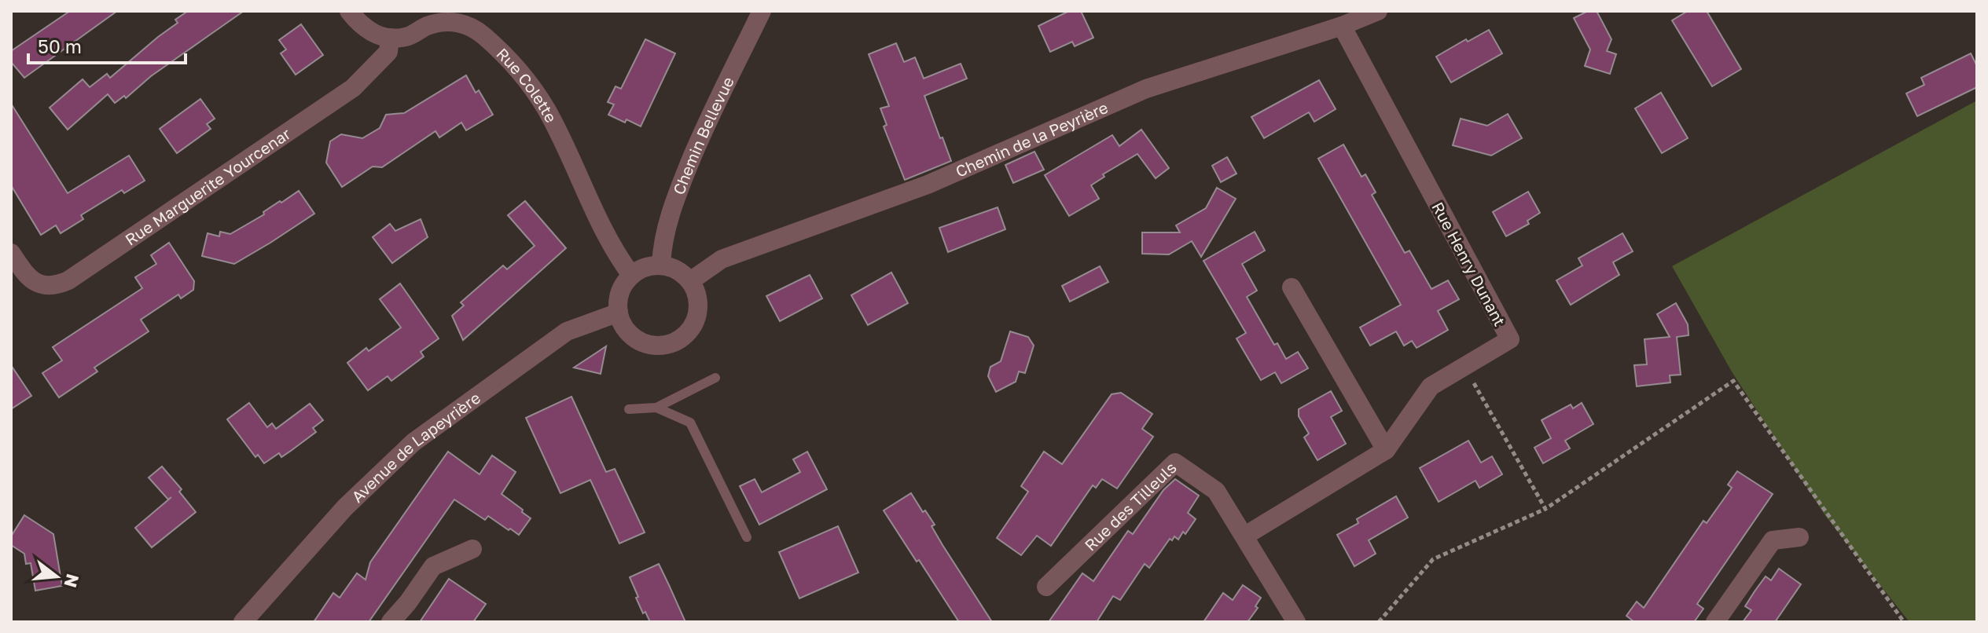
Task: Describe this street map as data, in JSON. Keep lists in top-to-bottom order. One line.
{"streets":{"street":["Rue Colette","Chemin Bellevue","Chemin de la Peyrière","Rue Marguerite Yourcenar","Rue Henry Dunant","Avenue de Lapeyrière","Rue des Tilleuls"]},"crossings":[["Rue Colette","Chemin Bellevue"],["Rue Colette","Chemin de la Peyrière"],["Rue Colette","Rue Marguerite Yourcenar"],["Rue Colette","Avenue de Lapeyrière"],["Chemin Bellevue","Chemin de la Peyrière"],["Chemin Bellevue","Avenue de Lapeyrière"],["Chemin de la Peyrière","Rue Henry Dunant"],["Chemin de la Peyrière","Avenue de Lapeyrière"],["Rue Henry Dunant","Rue des Tilleuls"]],"scale_bar":"50 m","north":"right"}
